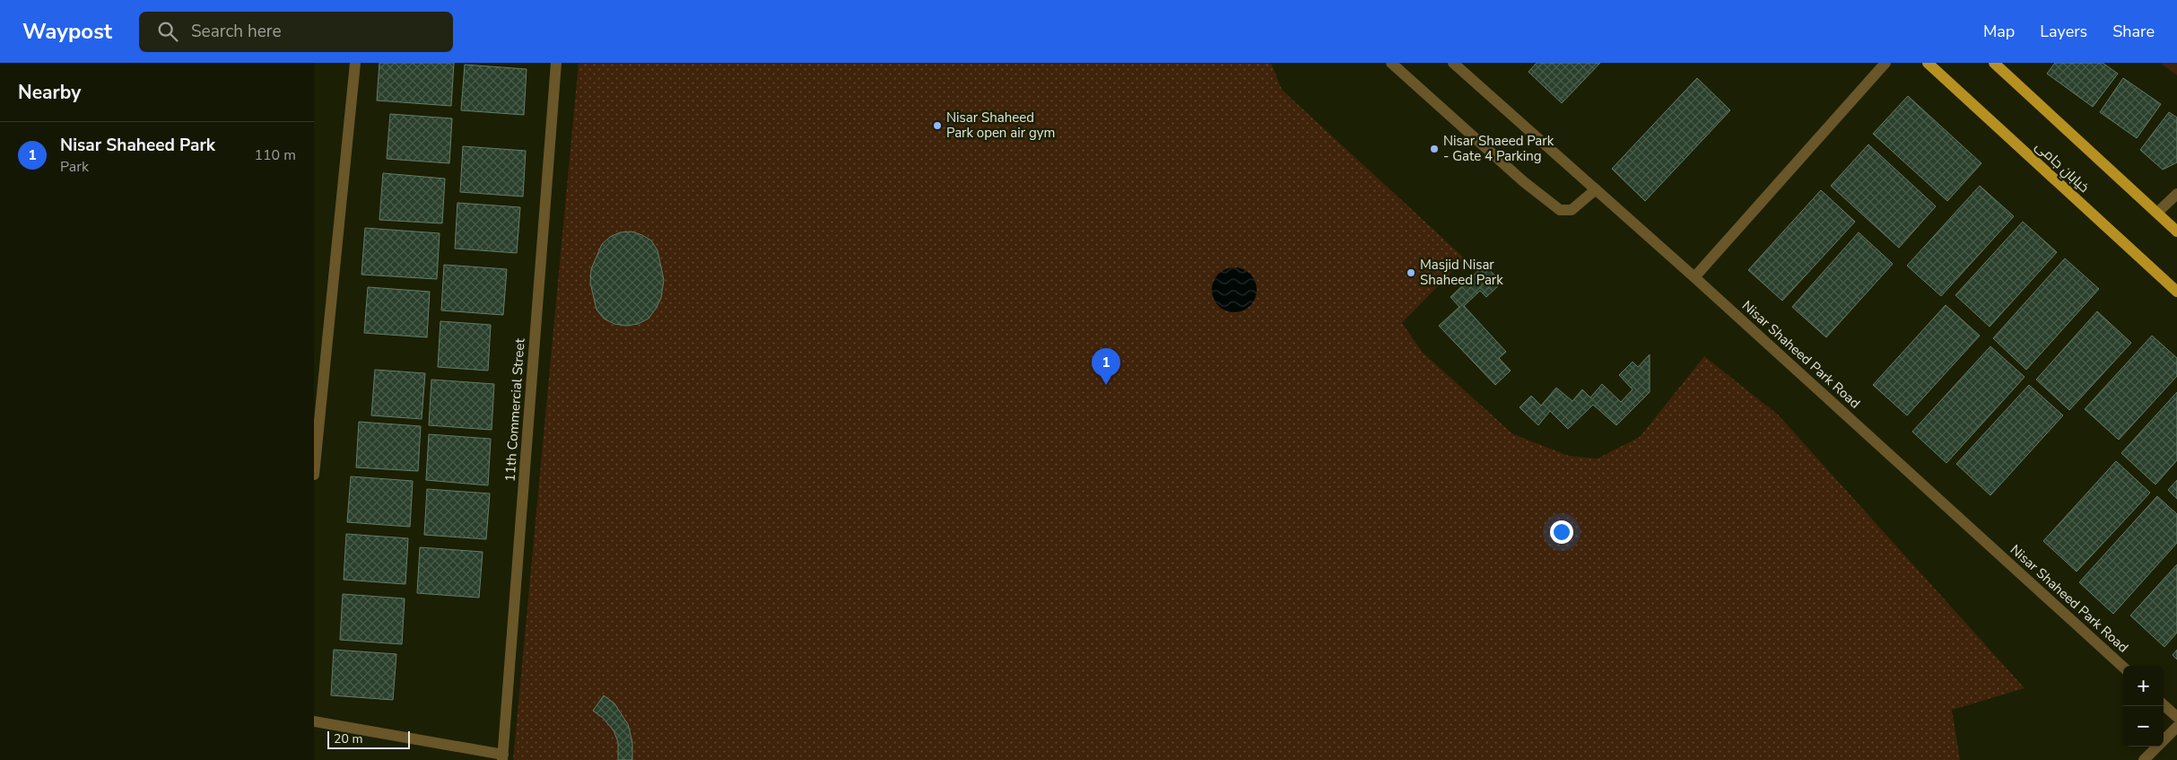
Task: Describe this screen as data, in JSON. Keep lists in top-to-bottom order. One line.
{"streets":{"main road":["خیابانِ جامی"],"street":["Nisar Shaheed Park Road","11th Commercial Street"]},"places":["Nisar Shaheed Park open air gym","Nisar Shaeed Park - Gate 4 Parking","Masjid Nisar Shaheed Park"],"scale_bar":"20 m","page":{"header":"Waypost","search":"Search here","nav":["Map","Layers","Share"],"heading":"Nearby","list":[{"mark":"1","name":"Nisar Shaheed Park","note":"Park","value":"110 m"}],"pins":"1","map_buttons":["+","−"],"scale":"20 m"}}
